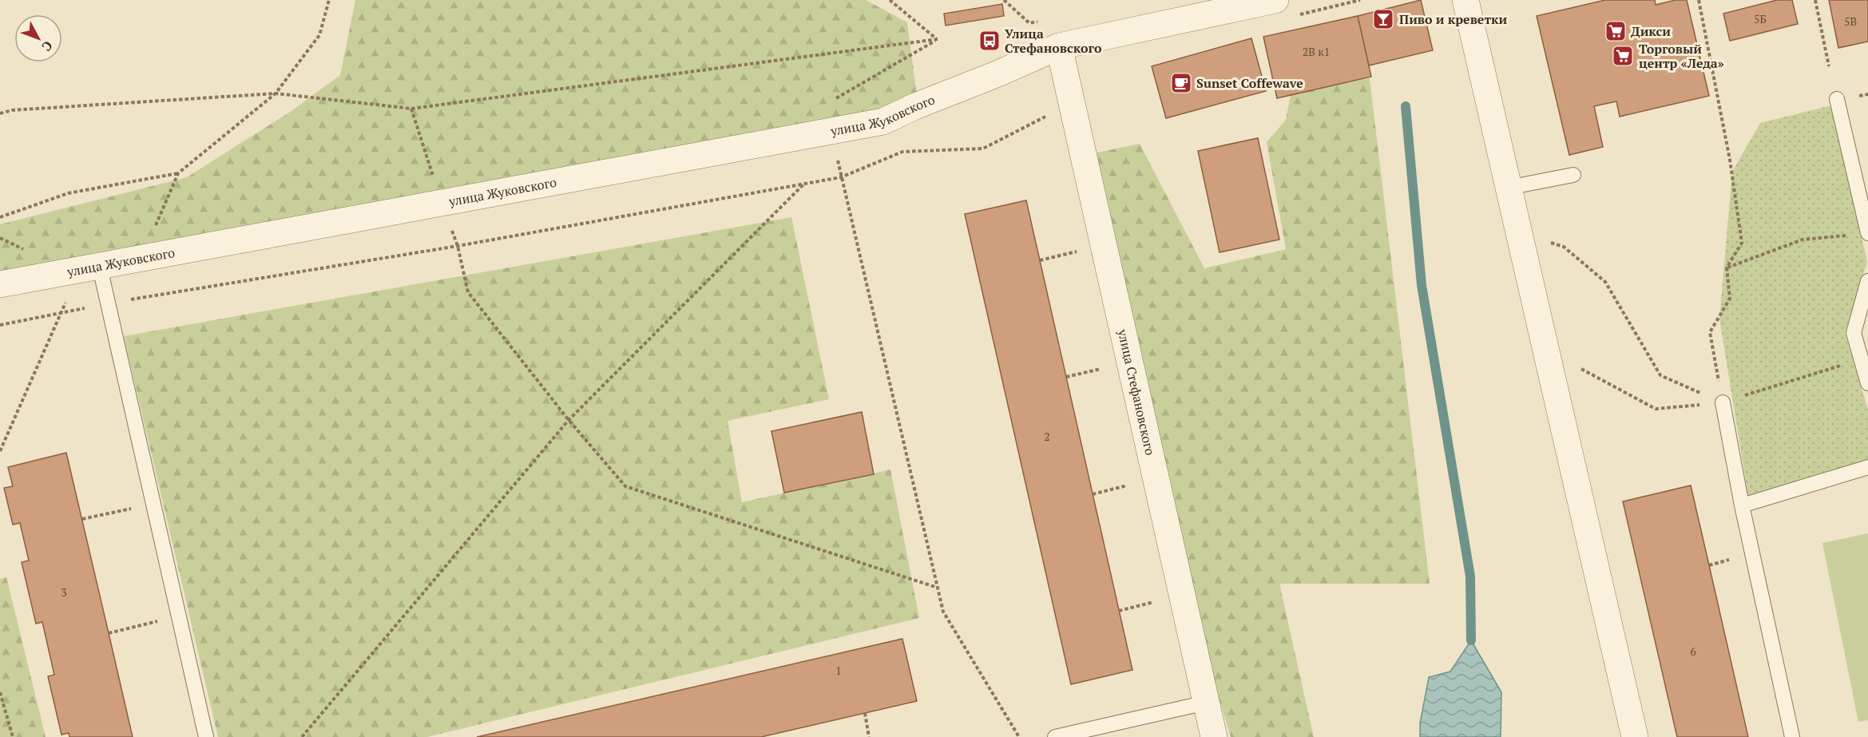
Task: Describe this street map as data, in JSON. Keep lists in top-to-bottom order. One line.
{"streets":{"street":["улица Жуковского","улица Стефановского"]},"crossings":[["улица Жуковского","улица Стефановского"]],"places":{"bar":["Пиво и креветки"],"supermarket":["Дикси","Торговый центр «Леда»"],"bus stop":["Улица Стефановского"],"cafe":["Sunset Coffewave"]},"house_numbers":["5Б","5В","2В к1","2","3","6","1"],"north":"bottom right"}
